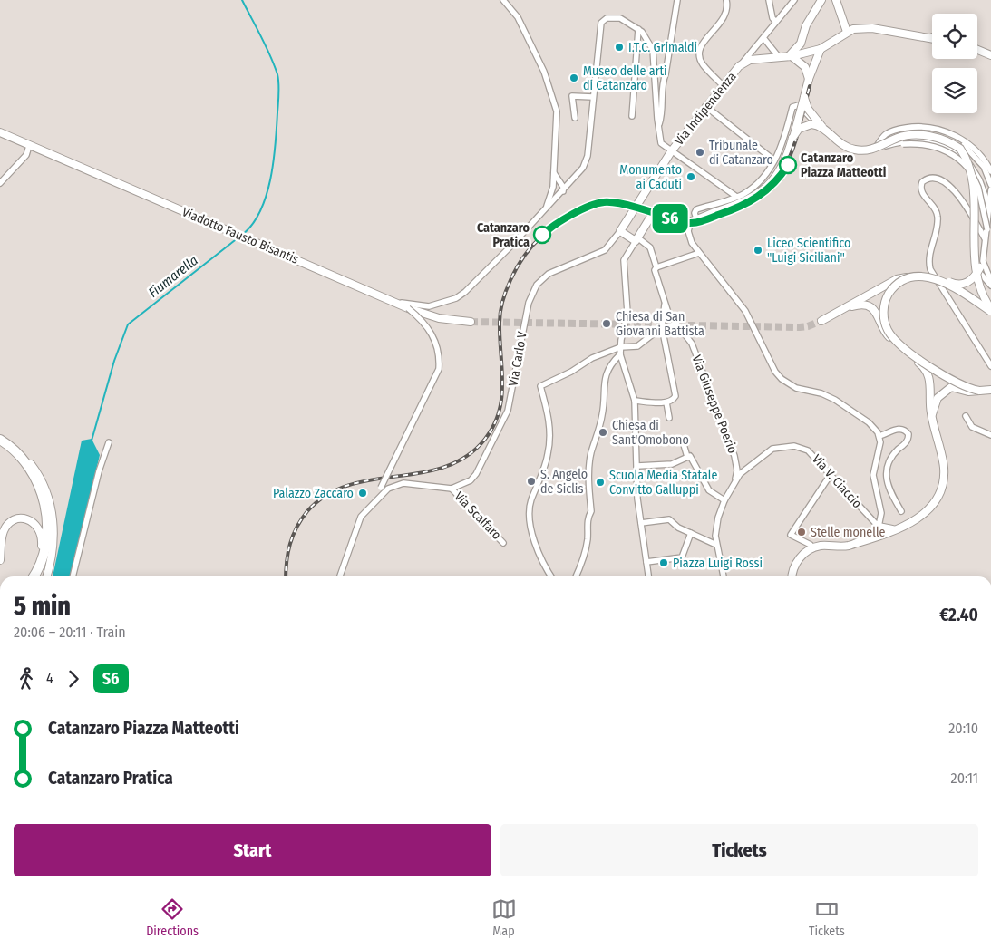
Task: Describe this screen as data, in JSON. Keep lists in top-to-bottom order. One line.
{"streets":{"street":["Via Indipendenza","Viadotto Fausto Bisantis","Via Carlo V","Via Giuseppe Poerio","Via V. Ciaccio","Via Scalfaro"]},"crossings":[["Via Indipendenza","Via Carlo V"],["Via Carlo V","Via Scalfaro"],["Via Giuseppe Poerio","Via V. Ciaccio"]],"water":["Fiumarella"],"places":["I.T.C. Grimaldi","Museo delle arti di Catanzaro","Tribunale di Catanzaro","Catanzaro Piazza Matteotti","Monumento ai Caduti","Catanzaro Pratica","Liceo Scientifico \"Luigi Siciliani\"","Chiesa di San Giovanni Battista","Chiesa di Sant'Omobono","S. Angelo de Siclis","Scuola Media Statale Convitto Galluppi","Palazzo Zaccaro","Stelle monelle","Piazza Luigi Rossi"],"page":{"on_map":"S6","heading":["5 min","20:06 – 20:11 · Train","€2.40"],"legs":["4","S6"],"list":[{"name":"Catanzaro Piazza Matteotti","value":"20:10"},{"name":"Catanzaro Pratica","value":"20:11"}],"buttons":["Start","Tickets"],"tabs":["Directions","Map","Tickets"]}}
